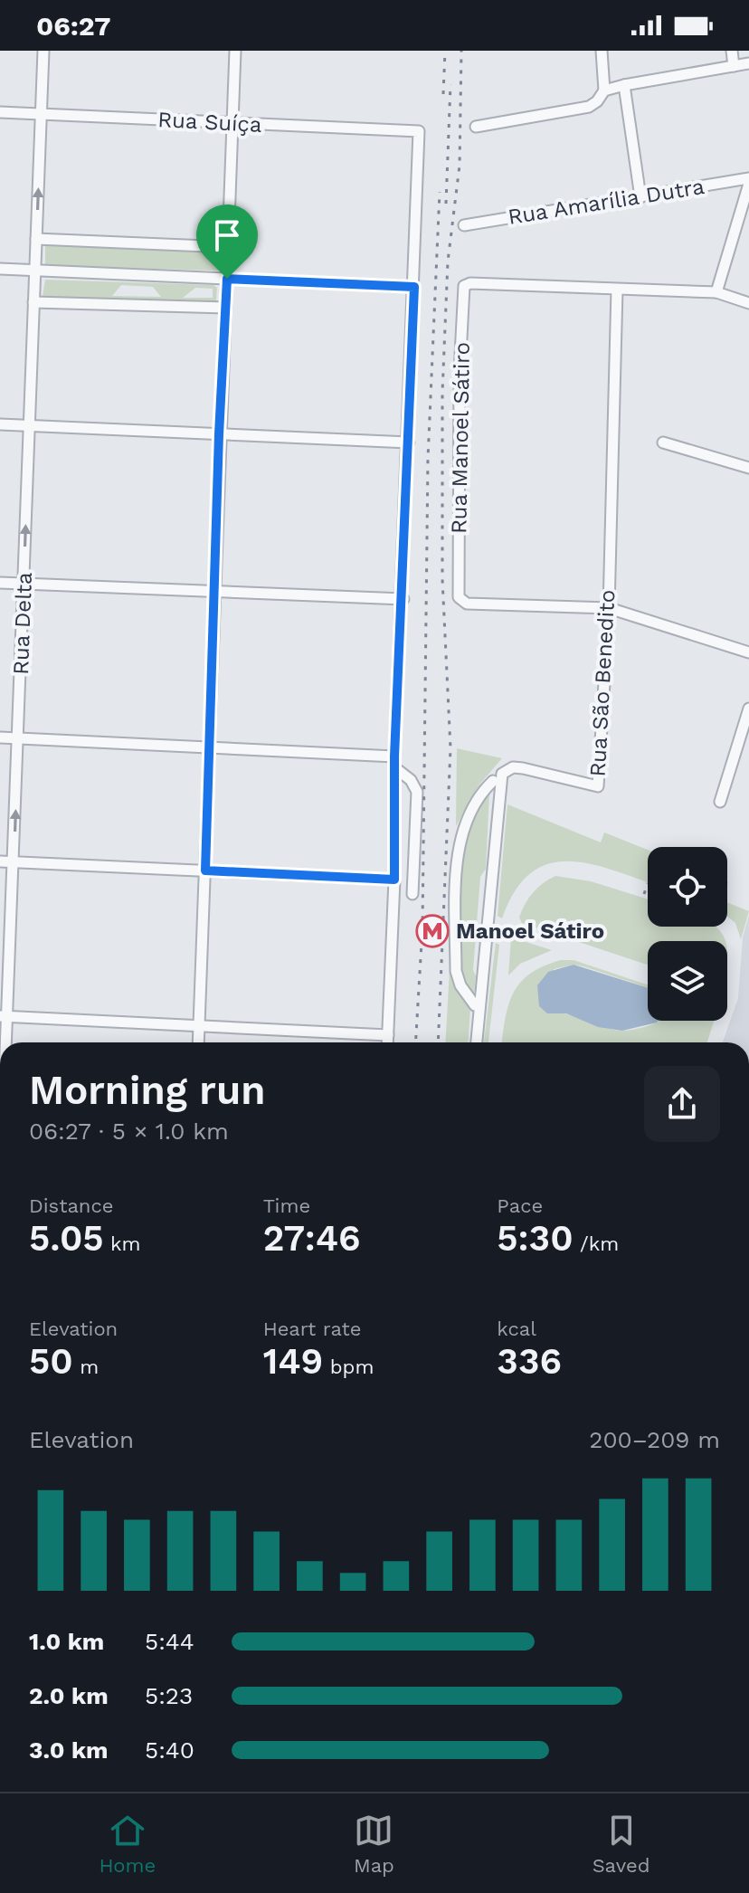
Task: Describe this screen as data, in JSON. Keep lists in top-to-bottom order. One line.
{"streets":{"street":["Rua Suíça","Rua Amarília Dutra","Rua Manoel Sátiro","Rua Delta","Rua São Benedito"]},"crossings":[["Rua Suíça","Rua Delta"],["Rua Manoel Sátiro","Rua São Benedito"]],"one_way":["Rua Delta"],"places":{"metro station":["Manoel Sátiro"]},"page":{"status":"06:27","heading":["Morning run","06:27 · 5 × 1.0 km"],"stats":[["Distance","5.05 km"],["Time","27:46"],["Pace","5:30 /km"],["Elevation","50 m"],["Heart rate","149 bpm"],["kcal","336"]],"chart":["Elevation","200–209 m"],"list":[{"name":"1.0 km","note":"5:44"},{"name":"2.0 km","note":"5:23"},{"name":"3.0 km","note":"5:40"}],"tabs":["Home","Map","Saved"]}}
